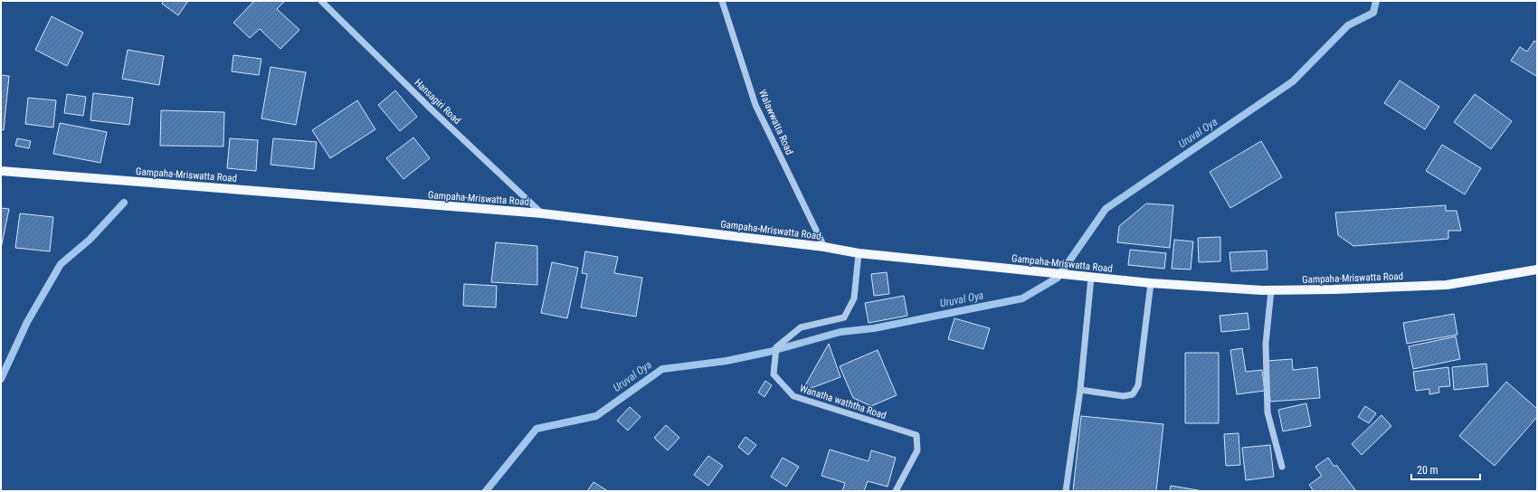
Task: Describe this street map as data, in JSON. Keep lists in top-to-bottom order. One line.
{"streets":{"main road":["Gampaha-Mriswatta Road"],"street":["Hansagiri Road","Walawwatta Road","Wanatha waththa Road"]},"crossings":[["Hansagiri Road","Gampaha-Mriswatta Road"],["Walawwatta Road","Gampaha-Mriswatta Road"],["Gampaha-Mriswatta Road","Wanatha waththa Road"]],"water":["Uruval Oya"],"scale_bar":"20 m"}
